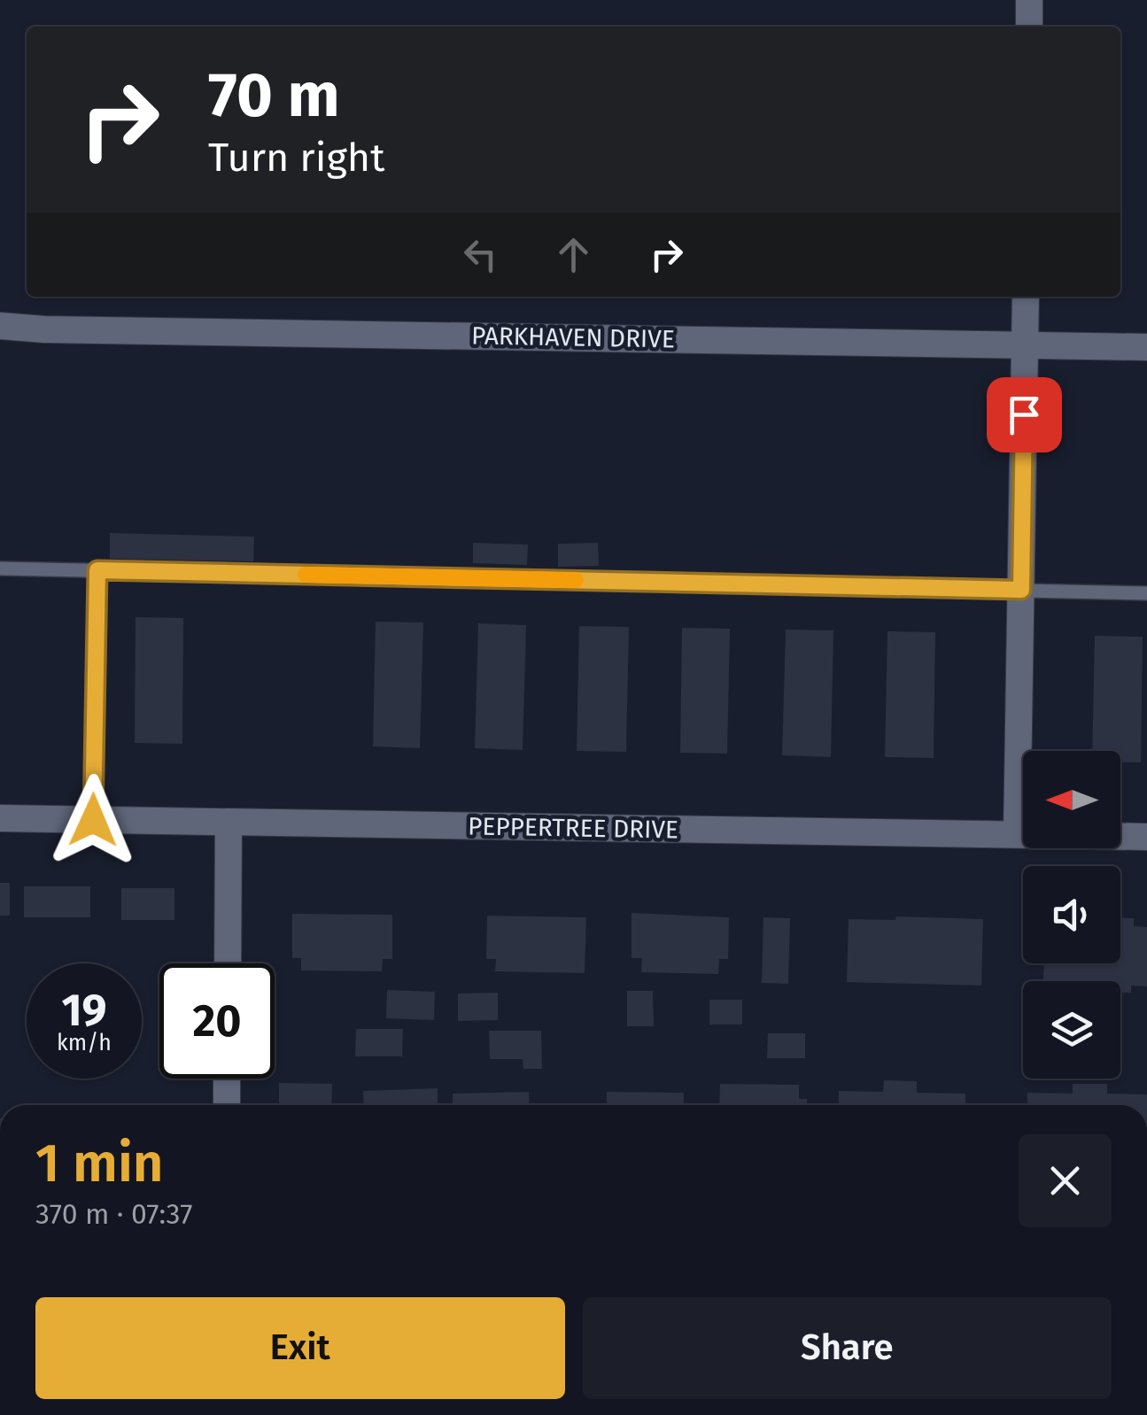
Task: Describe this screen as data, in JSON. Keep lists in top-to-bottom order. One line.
{"streets":{"street":["PARKHAVEN DRIVE","PEPPERTREE DRIVE"]},"north":"left","page":{"turn":["70 m","Turn right"],"speed":"19 km/h","limit":"20","heading":["1 min","370 m · 07:37"],"buttons":["Exit","Share"]}}
